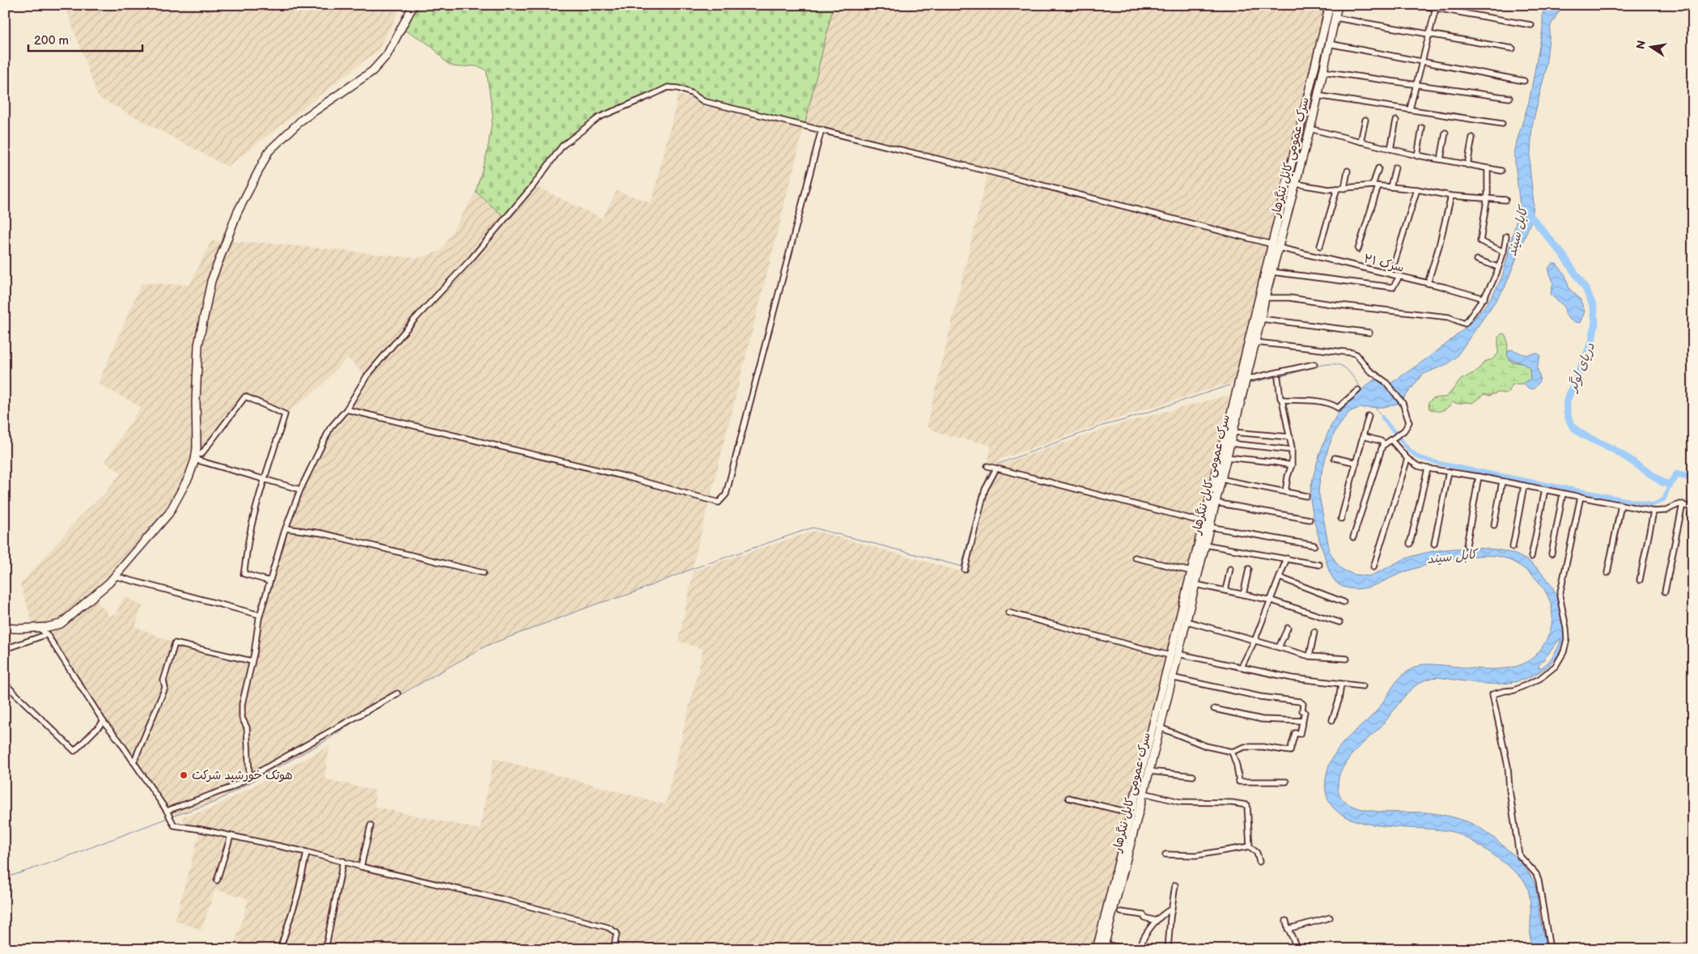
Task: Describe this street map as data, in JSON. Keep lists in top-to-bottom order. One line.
{"streets":{"highway":["سرک عمومی کابل ننگرهار"],"street":["سرک ۲۱"]},"crossings":[["سرک عمومی کابل ننگرهار","سرک ۲۱"]],"water":["کابل سيند","دریای لوگر"],"places":["هوتک خورشید شرکت"],"scale_bar":"200 m","north":"left"}
